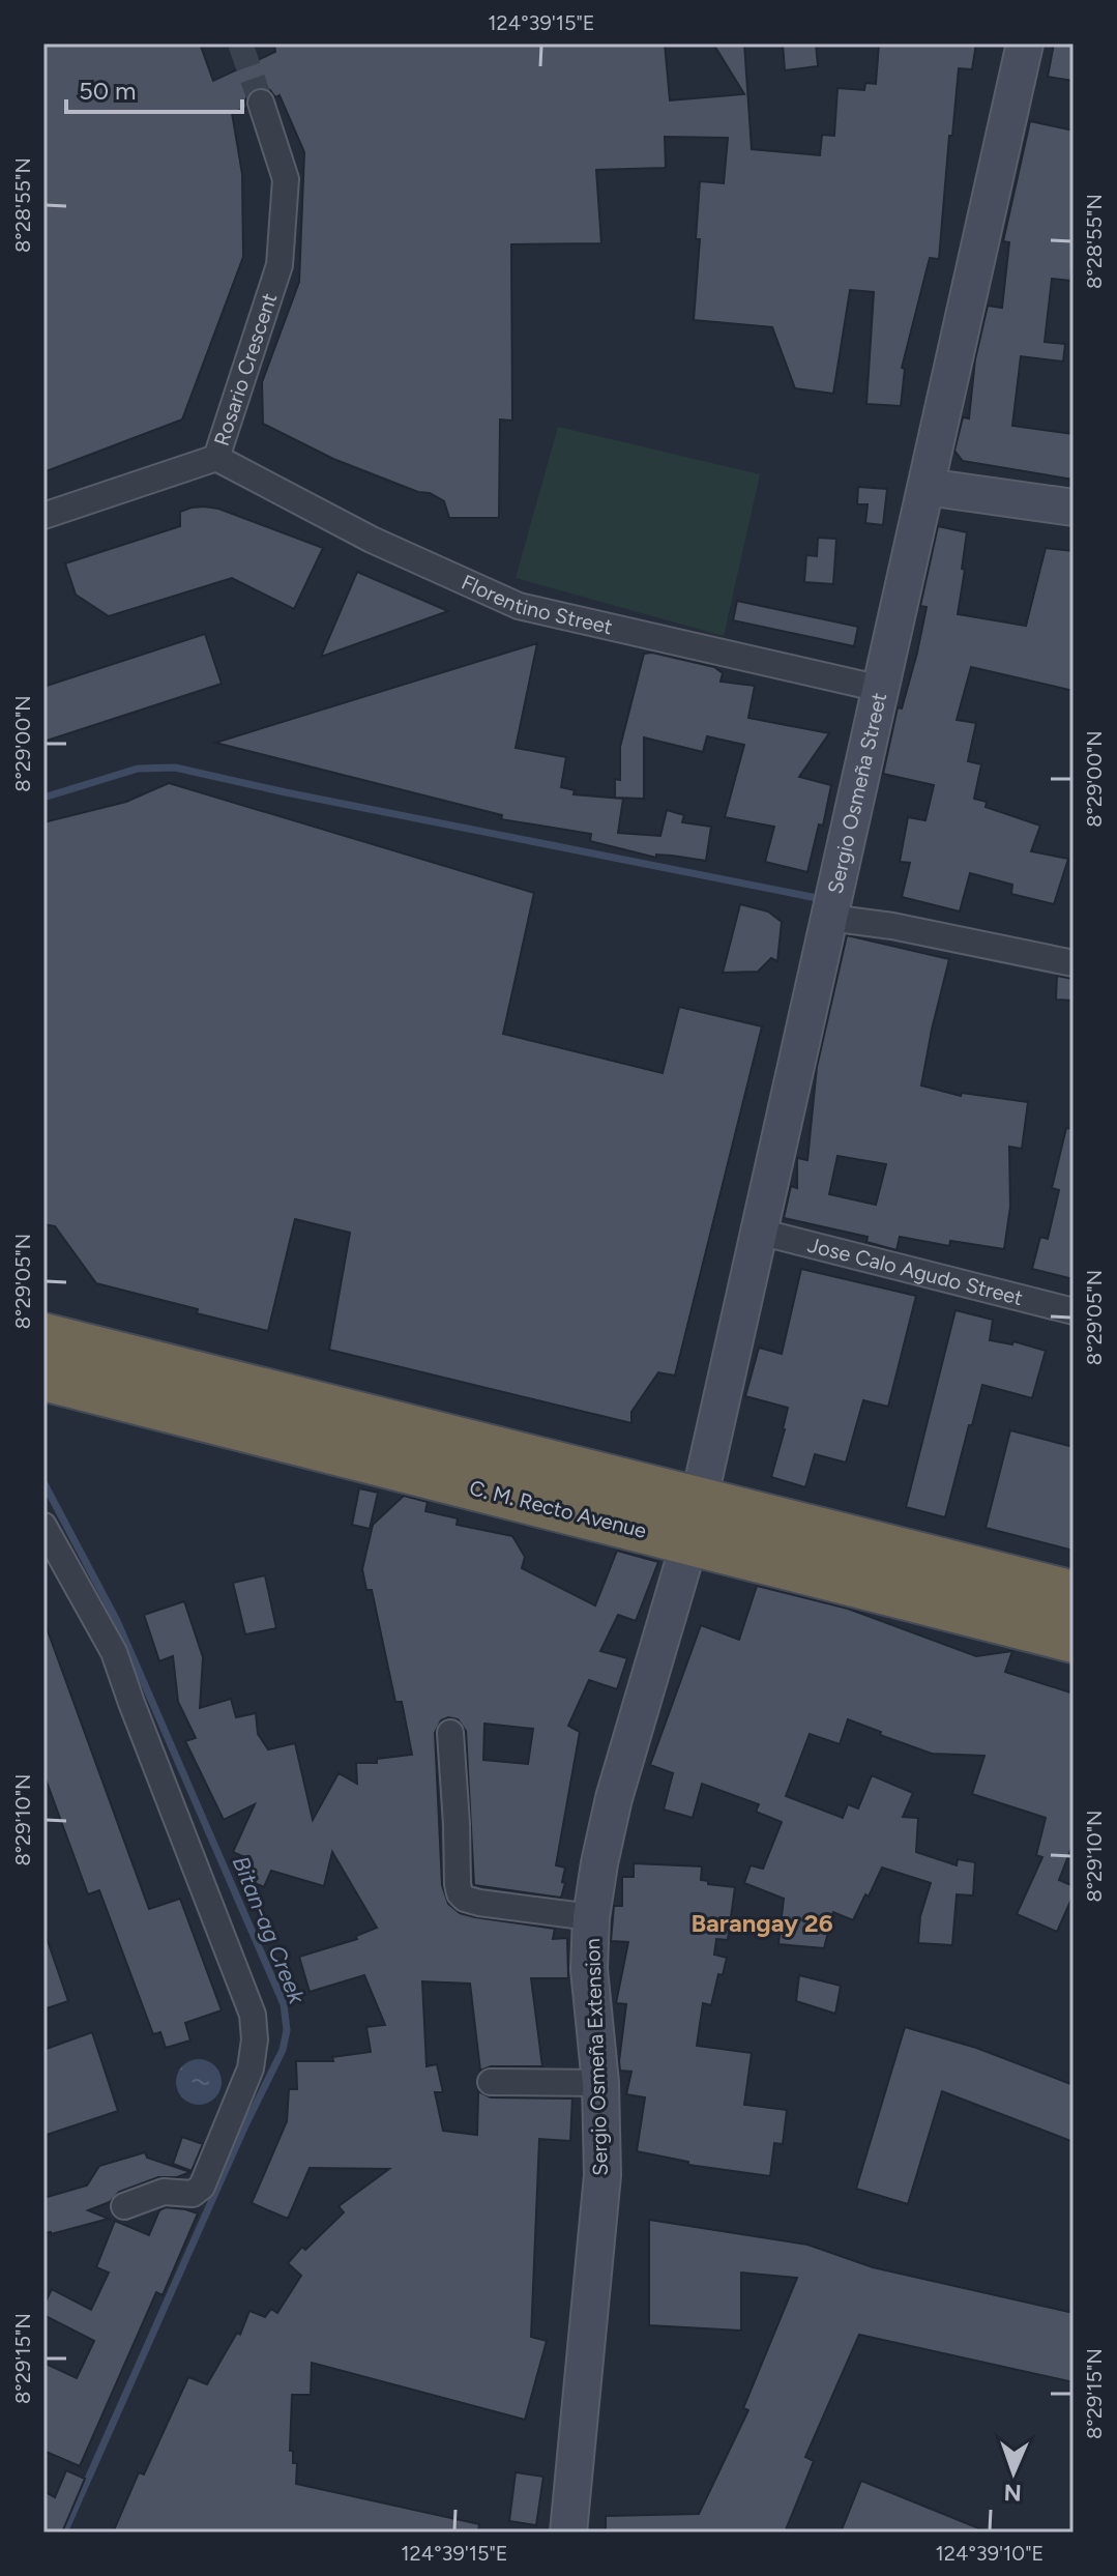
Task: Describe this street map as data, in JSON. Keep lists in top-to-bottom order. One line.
{"streets":{"highway":["C. M. Recto Avenue"],"main road":["Sergio Osmeña Street","Sergio Osmeña Extension"],"street":["Rosario Crescent","Florentino Street","Jose Calo Agudo Street"]},"crossings":[["Rosario Crescent","Florentino Street"],["Florentino Street","Sergio Osmeña Street"],["Sergio Osmeña Street","Jose Calo Agudo Street"],["Sergio Osmeña Street","C. M. Recto Avenue"],["Sergio Osmeña Street","Sergio Osmeña Extension"],["C. M. Recto Avenue","Sergio Osmeña Extension"]],"districts":["Barangay 26"],"water":["Bitan-ag Creek"],"scale_bar":"50 m","north":"bottom","coordinates":["124°39'15\"E","8°28'55\"N","8°29'00\"N","8°29'05\"N","8°29'10\"N","8°29'15\"N","124°39'10\"E"]}
